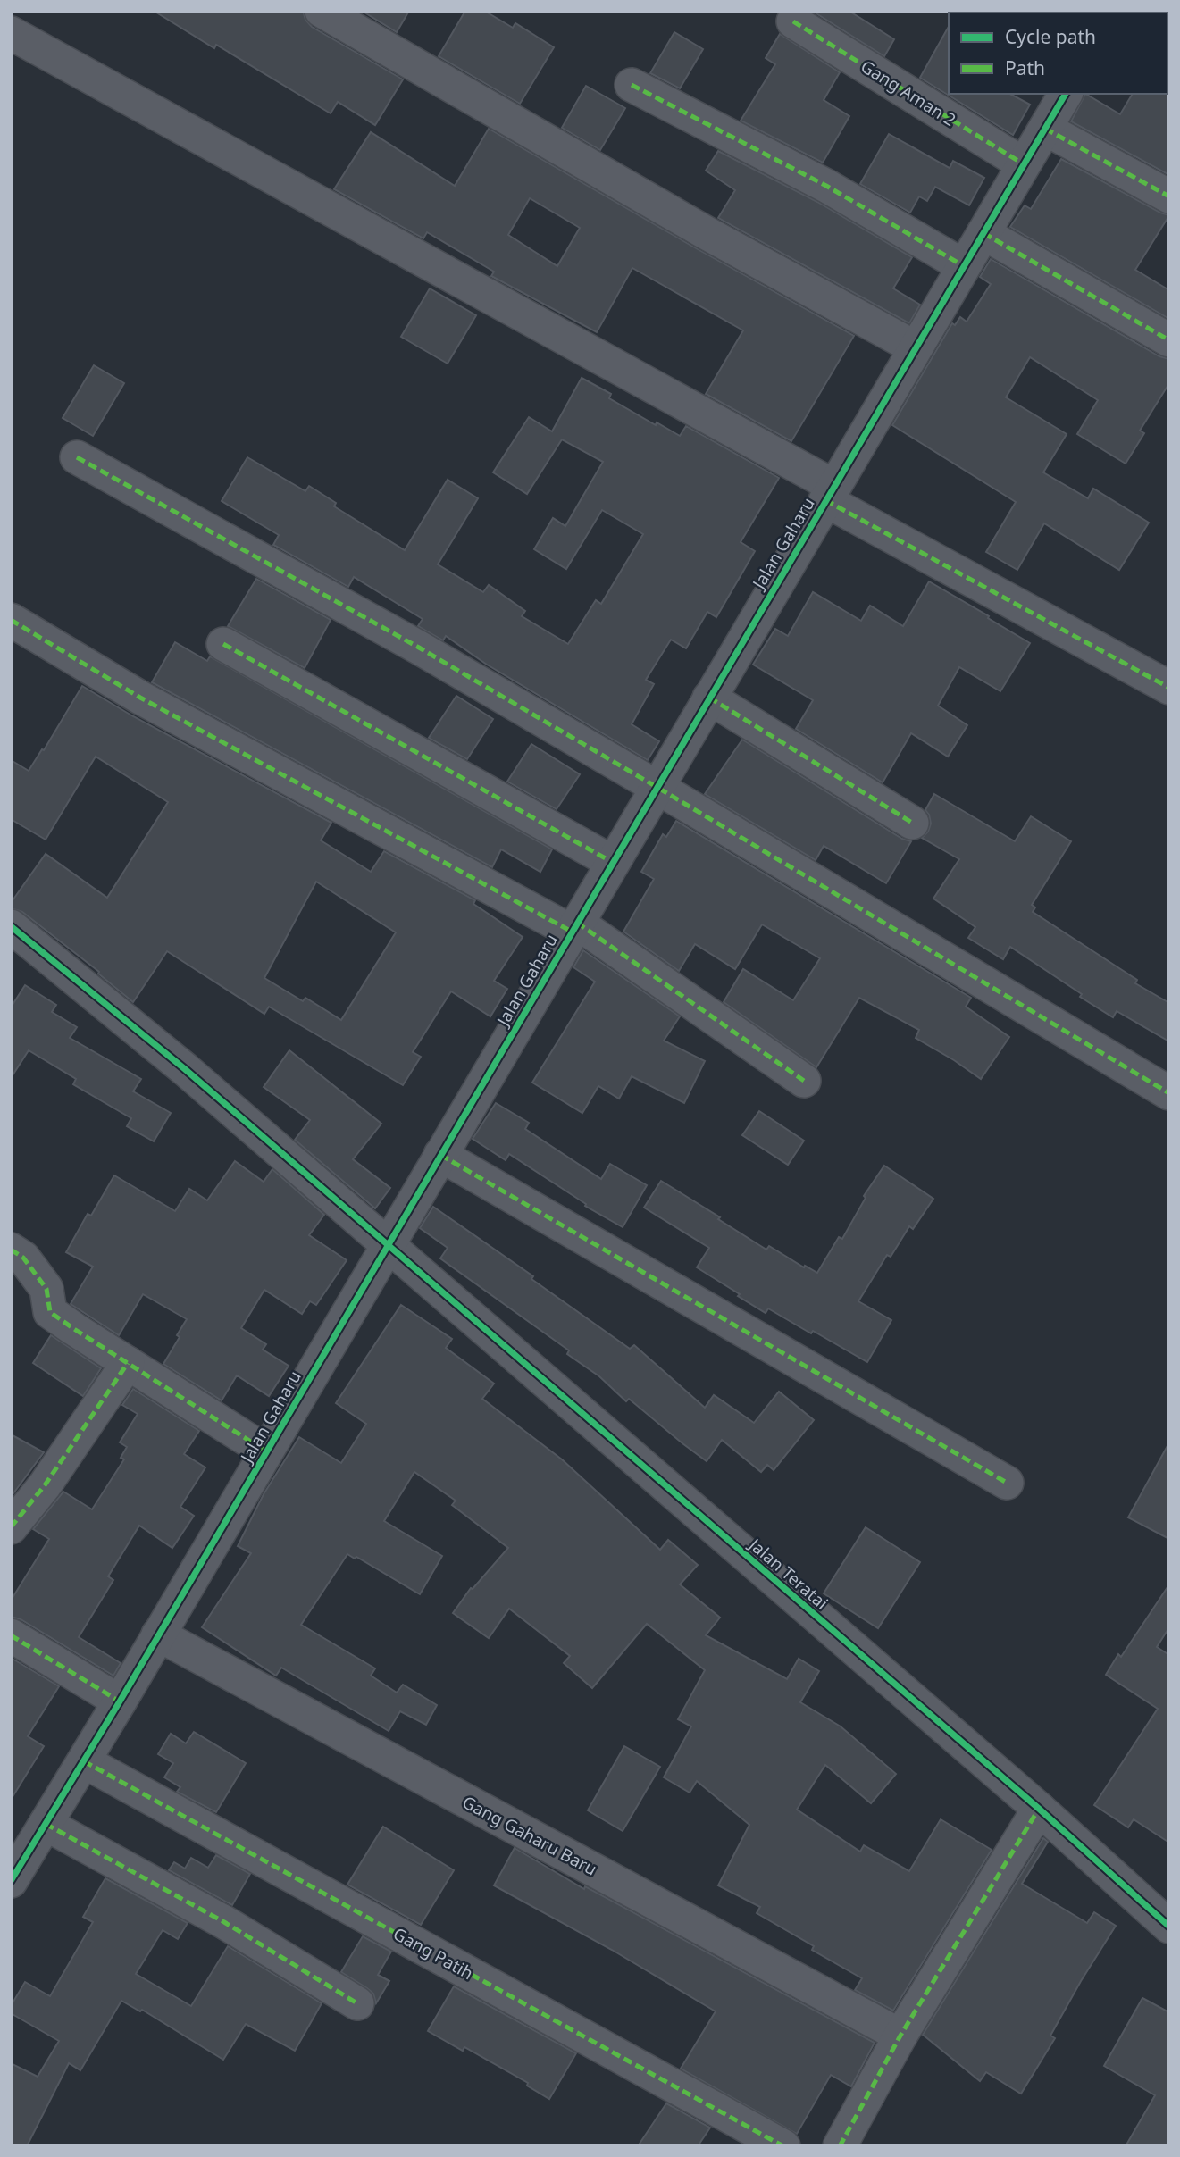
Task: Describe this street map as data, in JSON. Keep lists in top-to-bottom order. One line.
{"streets":{"street":["Gang Aman 2","Jalan Gaharu","Jalan Teratai","Gang Gaharu Baru","Gang Patih"]},"crossings":[["Gang Aman 2","Jalan Gaharu"],["Jalan Gaharu","Jalan Teratai"],["Jalan Gaharu","Gang Gaharu Baru"],["Jalan Gaharu","Gang Patih"]],"legend":["Cycle path","Path"]}
